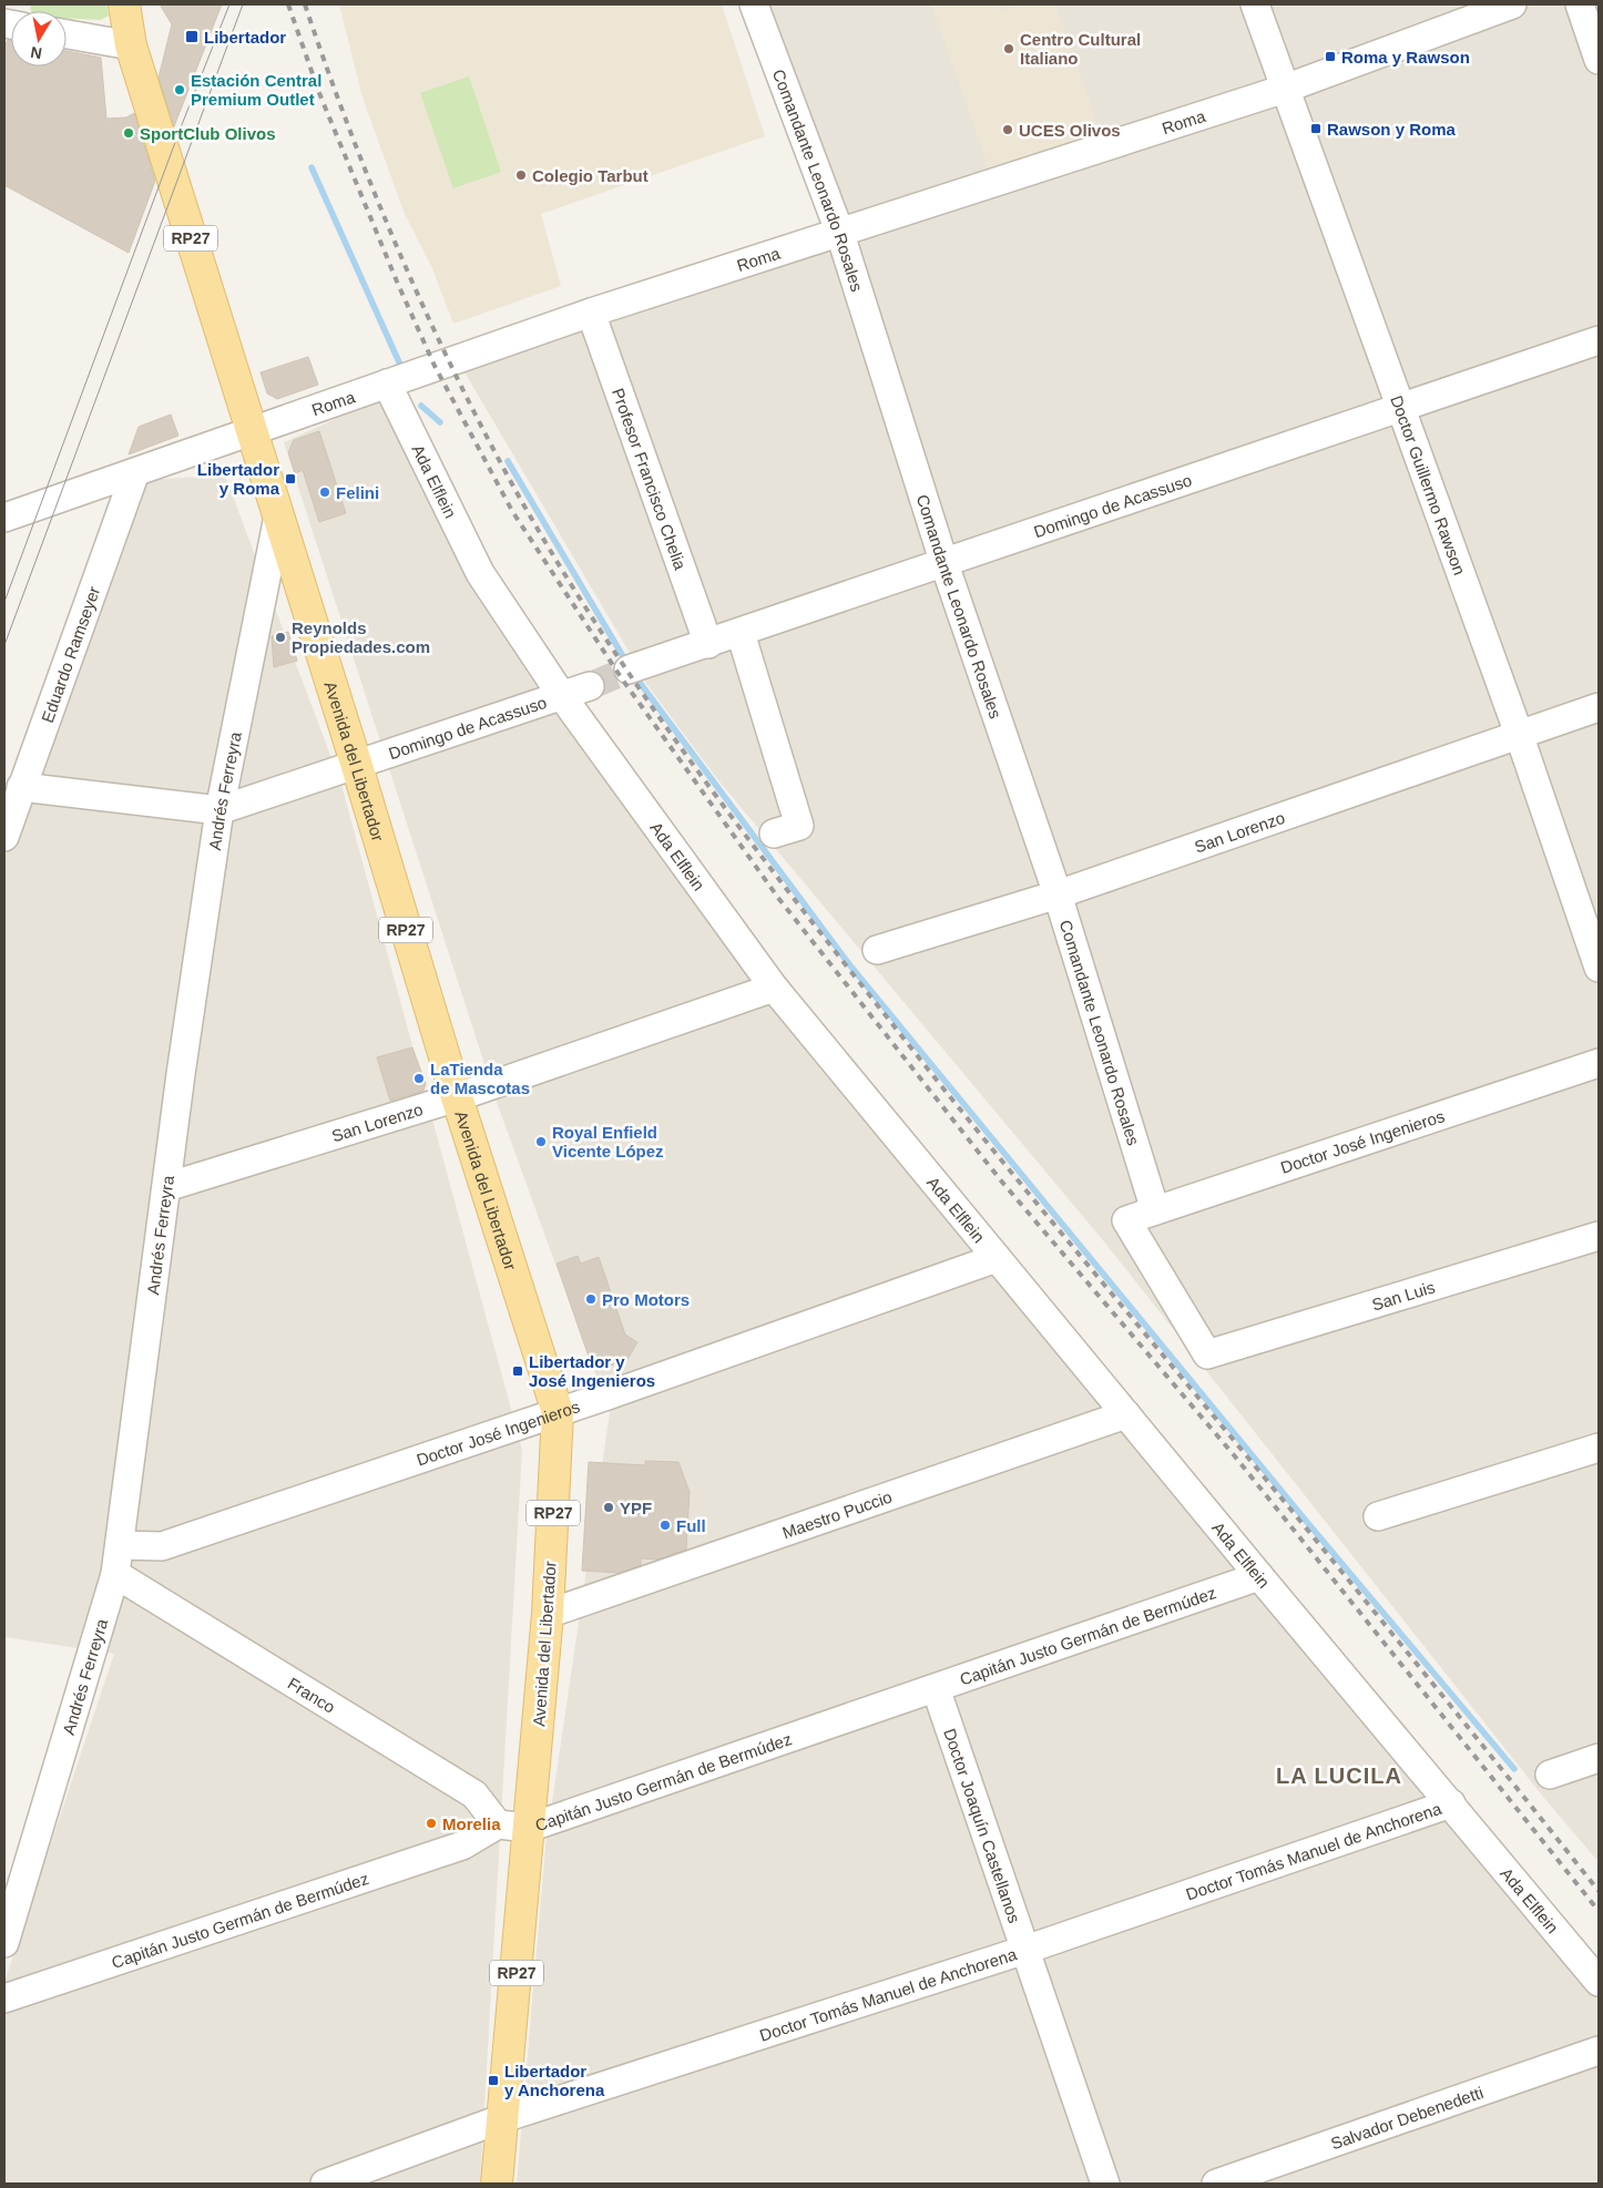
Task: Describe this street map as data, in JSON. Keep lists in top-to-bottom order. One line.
{"streets":{"main road":["RP27","Avenida del Libertador"],"street":["Roma","Comandante Leonardo Rosales","Profesor Francisco Chelia","Ada Elflein","Doctor Guillermo Rawson","Domingo de Acassuso","Eduardo Ramseyer","Andrés Ferreyra","San Lorenzo","Doctor José Ingenieros","San Luis","Maestro Puccio","Capitán Justo Germán de Bermúdez","Franco","Doctor Joaquín Castellanos","Doctor Tomás Manuel de Anchorena","Salvador Debenedetti"]},"crossings":[["Roma","Comandante Leonardo Rosales"],["Roma","Profesor Francisco Chelia"],["Roma","Ada Elflein"],["Roma","Doctor Guillermo Rawson"],["Roma","Eduardo Ramseyer"],["Roma","Avenida del Libertador"],["Comandante Leonardo Rosales","Domingo de Acassuso"],["Comandante Leonardo Rosales","San Lorenzo"],["Comandante Leonardo Rosales","Doctor José Ingenieros"],["Profesor Francisco Chelia","Domingo de Acassuso"],["Ada Elflein","Domingo de Acassuso"],["Ada Elflein","San Lorenzo"],["Ada Elflein","Doctor José Ingenieros"],["Ada Elflein","Maestro Puccio"],["Ada Elflein","Capitán Justo Germán de Bermúdez"],["Ada Elflein","Doctor Tomás Manuel de Anchorena"],["Doctor Guillermo Rawson","Domingo de Acassuso"],["Doctor Guillermo Rawson","San Lorenzo"],["Domingo de Acassuso","Eduardo Ramseyer"],["Domingo de Acassuso","Avenida del Libertador"],["Domingo de Acassuso","Andrés Ferreyra"],["Avenida del Libertador","Andrés Ferreyra"],["Avenida del Libertador","San Lorenzo"],["Avenida del Libertador","Doctor José Ingenieros"],["Avenida del Libertador","Maestro Puccio"],["Avenida del Libertador","Capitán Justo Germán de Bermúdez"],["Avenida del Libertador","Doctor Tomás Manuel de Anchorena"],["Andrés Ferreyra","San Lorenzo"],["Andrés Ferreyra","Doctor José Ingenieros"],["Andrés Ferreyra","Franco"],["Doctor José Ingenieros","San Luis"],["Capitán Justo Germán de Bermúdez","Franco"],["Capitán Justo Germán de Bermúdez","Doctor Joaquín Castellanos"],["Doctor Joaquín Castellanos","Doctor Tomás Manuel de Anchorena"]],"districts":["LA LUCILA"],"places":{"transit":["Libertador","Roma y Rawson","Rawson y Roma","Libertador y Roma","Libertador y José Ingenieros","Libertador y Anchorena"],"other":["Centro Cultural Italiano","Estación Central Premium Outlet","UCES Olivos","SportClub Olivos","Colegio Tarbut","Felini","Reynolds Propiedades.com","LaTienda de Mascotas","Royal Enfield Vicente López","Pro Motors","YPF","Full","Morelia"]},"north":"bottom"}
